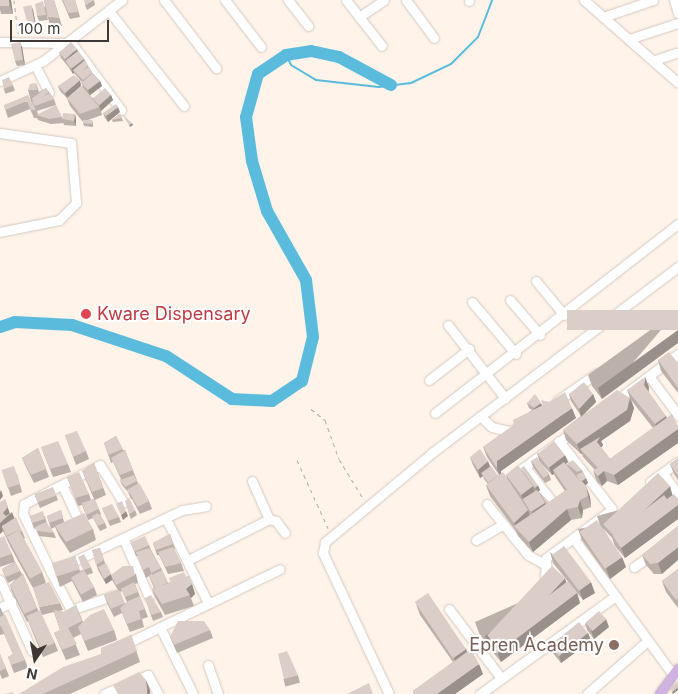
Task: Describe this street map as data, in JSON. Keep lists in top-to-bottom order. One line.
{"places":["Kware Dispensary","Epren Academy"],"scale_bar":"100 m","north":"bottom"}
